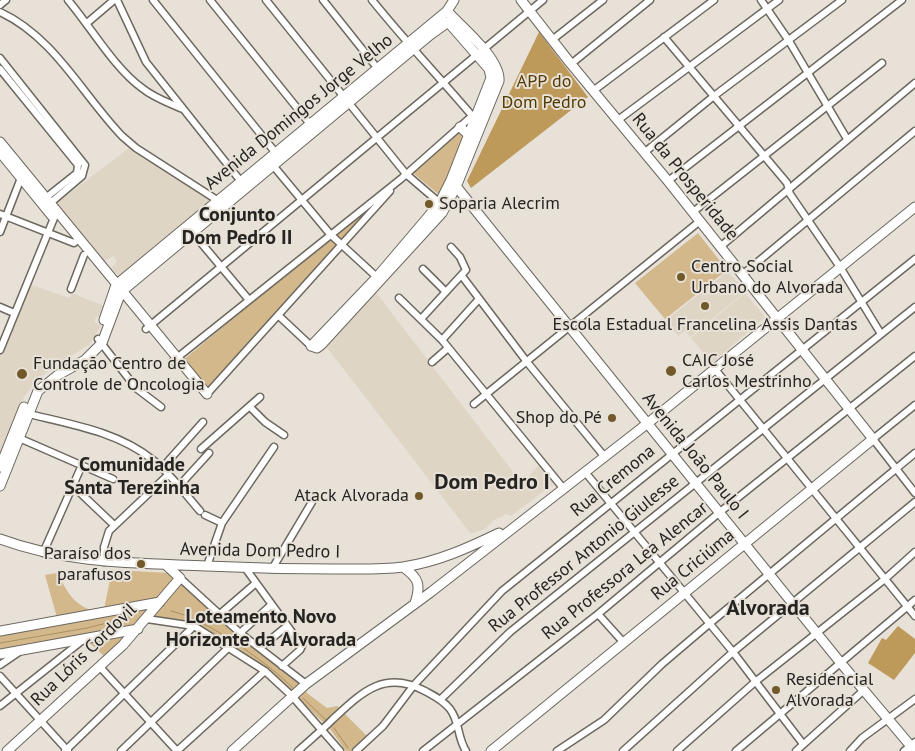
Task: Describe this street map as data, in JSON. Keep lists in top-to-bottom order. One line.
{"streets":{"street":["Avenida Domingos Jorge Velho","Rua da Prosperidade","Avenida João Paulo I","Rua Cremona","Avenida Dom Pedro I","Rua Professor Antonio Giulesse","Rua Criciúma","Rua Professora Lea Alencar","Rua Lóris Cordovil"]},"crossings":[["Rua da Prosperidade","Rua Cremona"],["Rua da Prosperidade","Rua Professor Antonio Giulesse"],["Rua da Prosperidade","Rua Criciúma"],["Rua da Prosperidade","Rua Professora Lea Alencar"],["Avenida João Paulo I","Rua Cremona"],["Avenida João Paulo I","Rua Professor Antonio Giulesse"],["Avenida João Paulo I","Rua Criciúma"],["Avenida João Paulo I","Rua Professora Lea Alencar"]],"districts":["Conjunto Dom Pedro II","Comunidade Santa Terezinha","Dom Pedro I","Alvorada","Loteamento Novo Horizonte da Alvorada"],"parks":["APP do Dom Pedro"],"places":["Soparia Alecrim","Centro Social Urbano do Alvorada","Escola Estadual Francelina Assis Dantas","CAIC José Carlos Mestrinho","Fundação Centro de Controle de Oncologia","Shop do Pé","Atack Alvorada","Paraíso dos parafusos","Residencial Alvorada"]}
